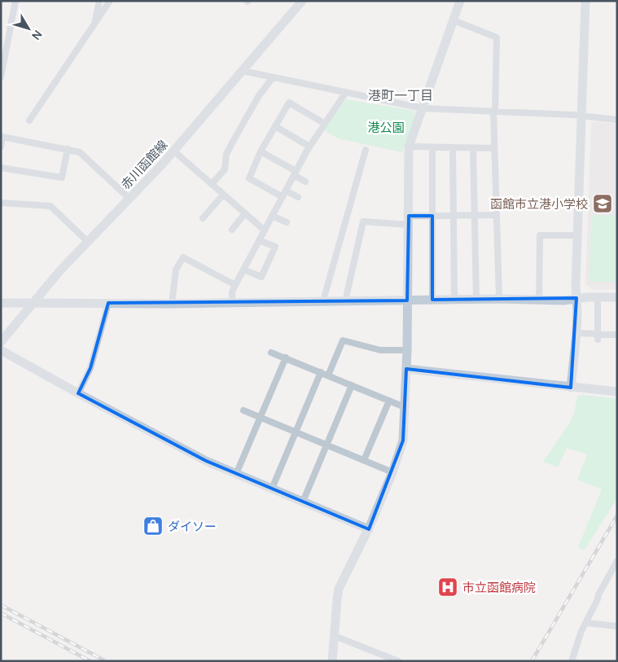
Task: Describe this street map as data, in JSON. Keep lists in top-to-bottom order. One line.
{"streets":{"street":["赤川函館線"]},"districts":["港町一丁目"],"parks":["港公園"],"places":{"school or university":["函館市立港小学校"],"shop":["ダイソー"],"hospital":["市立函館病院"]},"north":"bottom right"}
